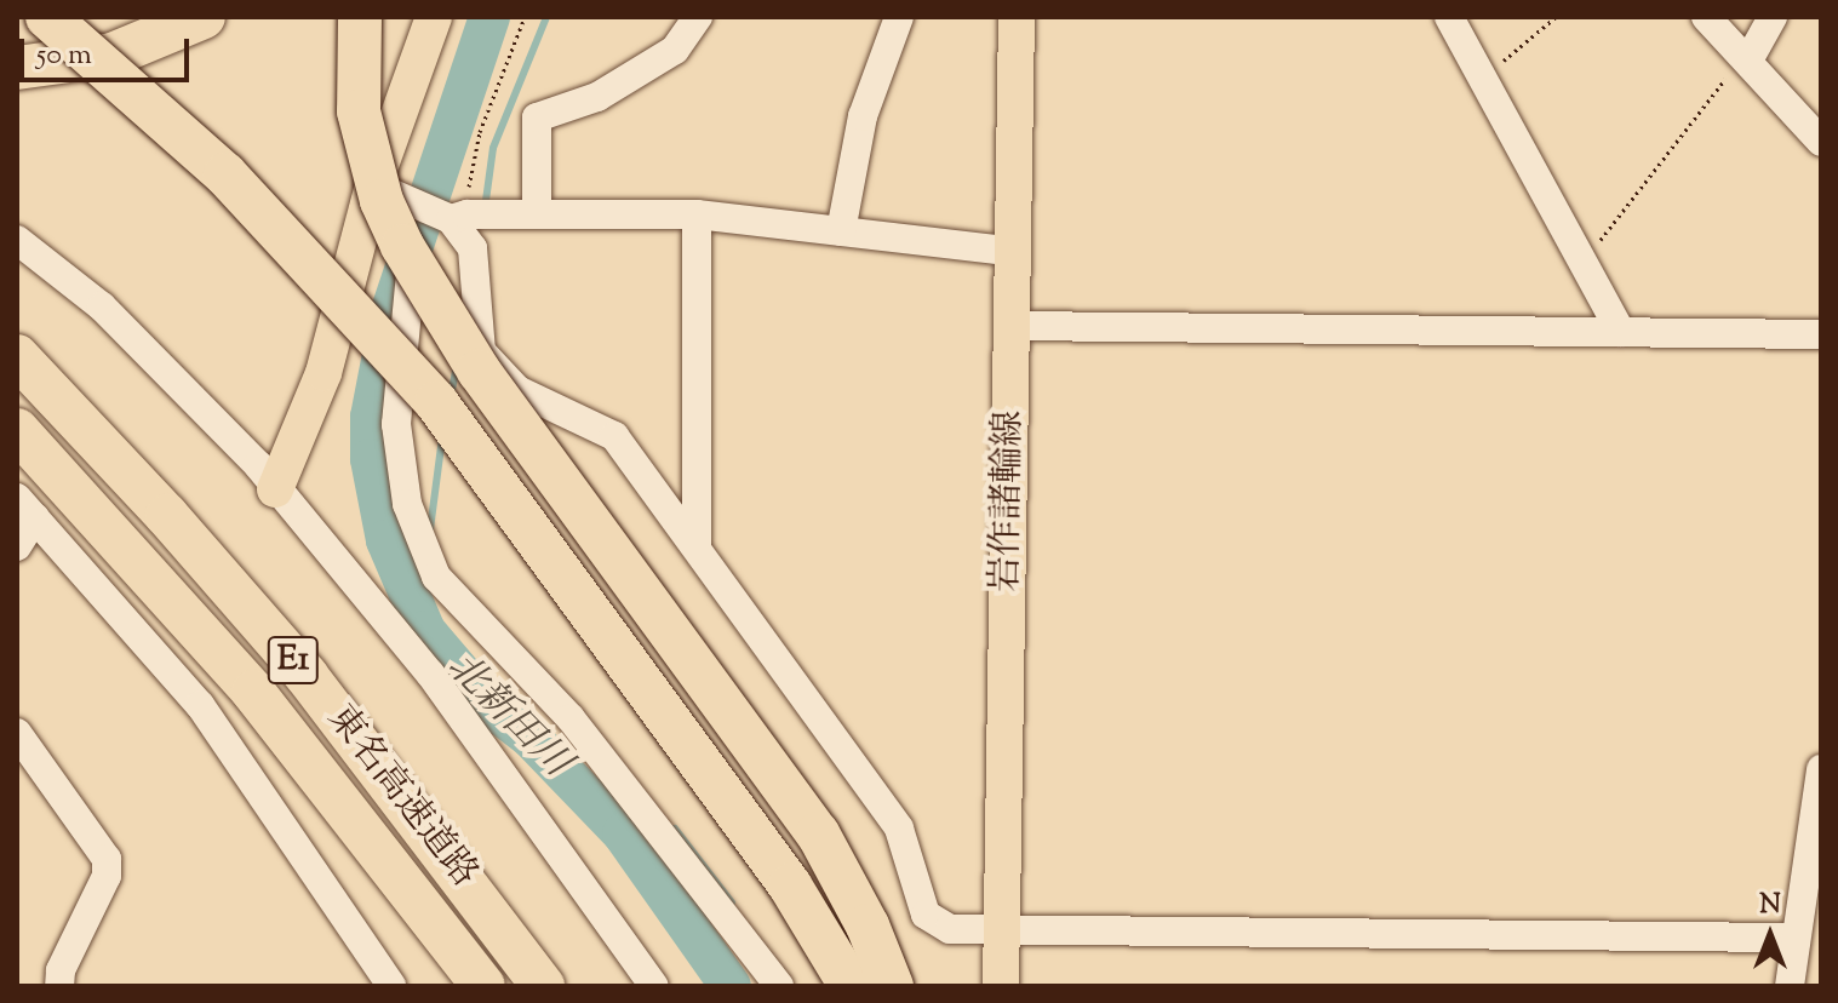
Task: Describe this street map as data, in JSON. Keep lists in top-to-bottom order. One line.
{"streets":{"highway":["E1","東名高速道路"],"main road":["岩作諸輪線"]},"water":["北新田川"],"scale_bar":"50 m","north":"top"}
